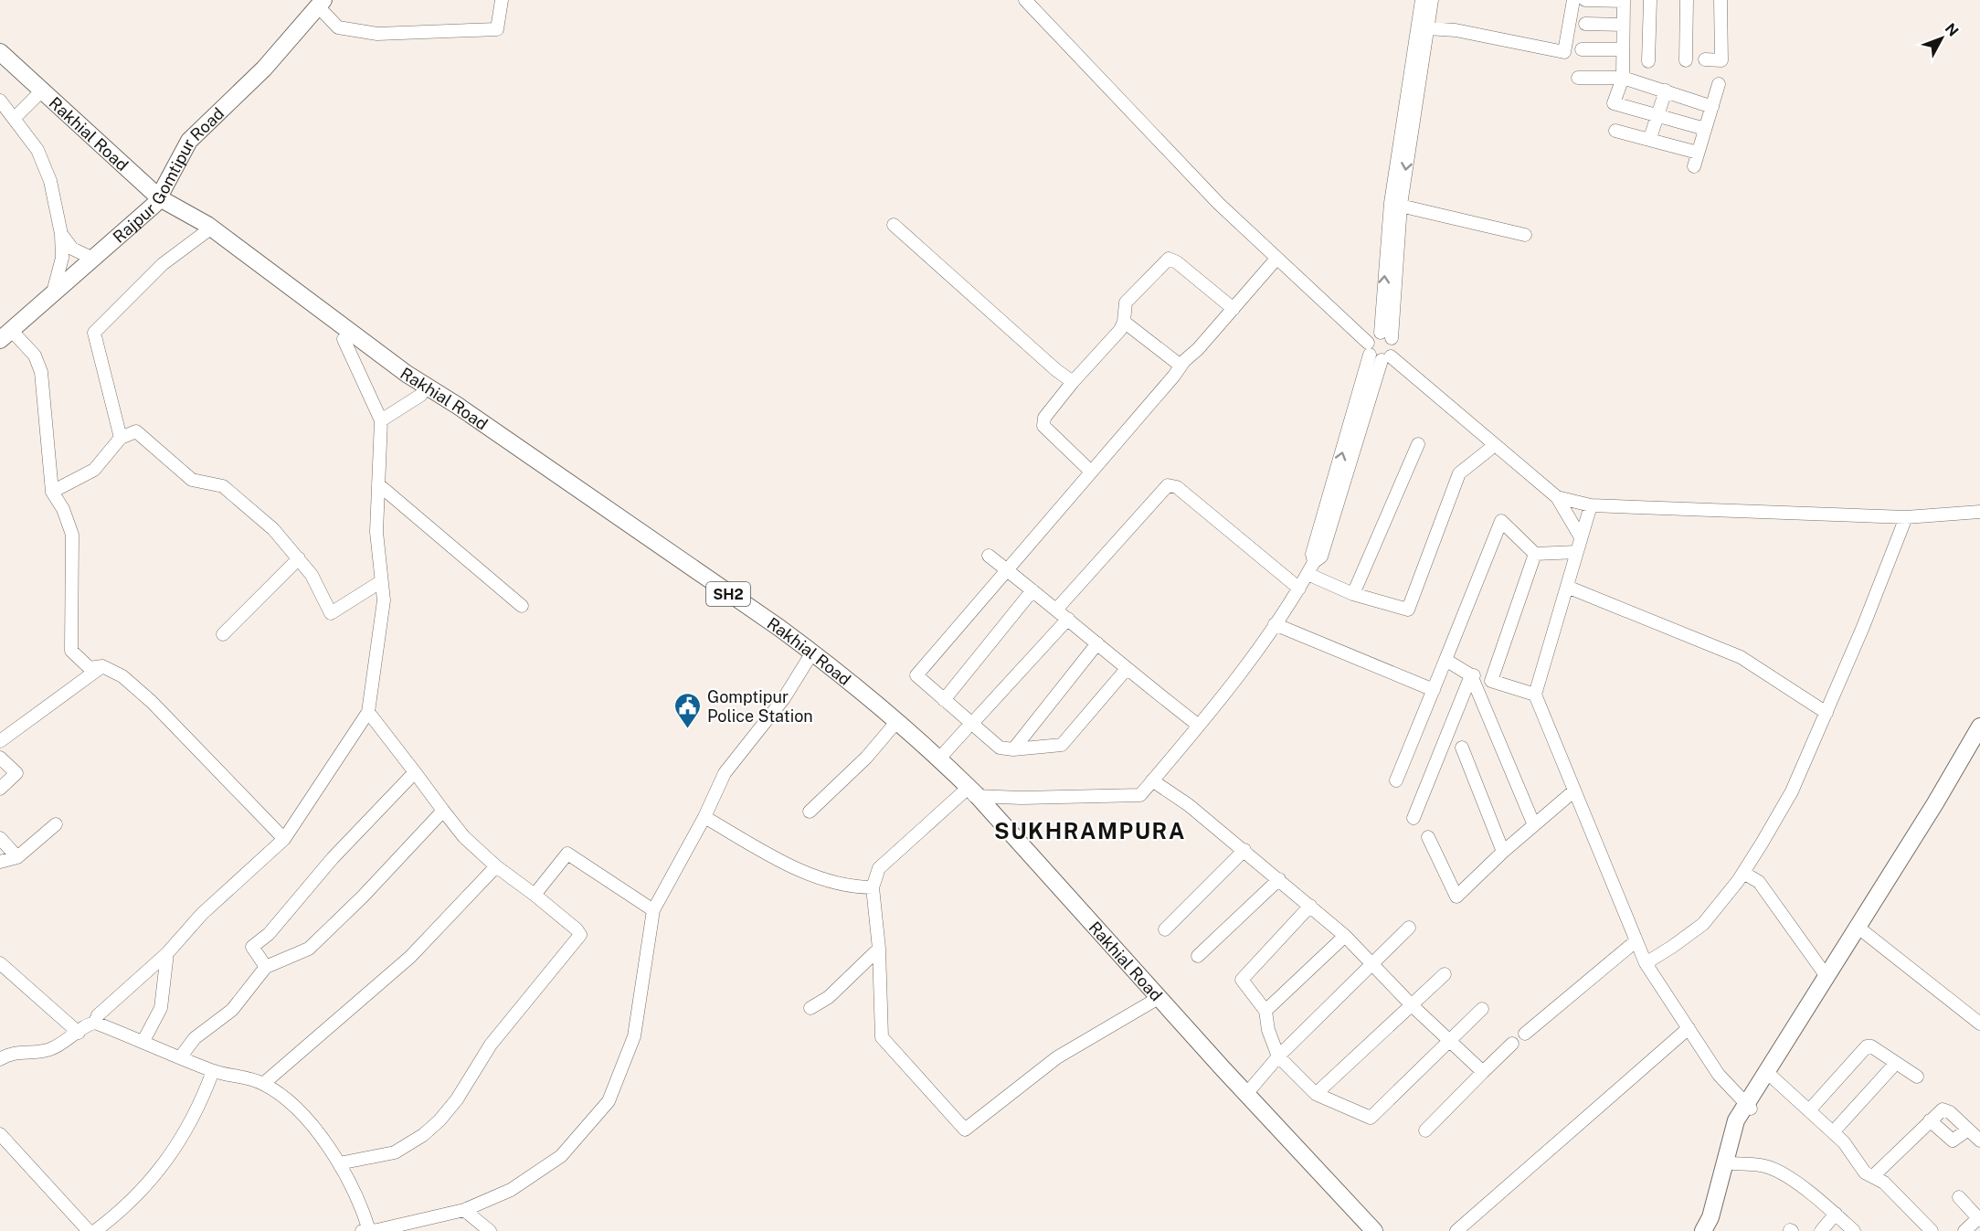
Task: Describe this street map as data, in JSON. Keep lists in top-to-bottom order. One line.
{"streets":{"main road":["Rakhial Road","Rajpur Gomtipur Road","SH2"]},"crossings":[["Rakhial Road","Rajpur Gomtipur Road"]],"districts":["SUKHRAMPURA"],"places":{"public building":["Gomptipur Police Station"]},"north":"top right"}
